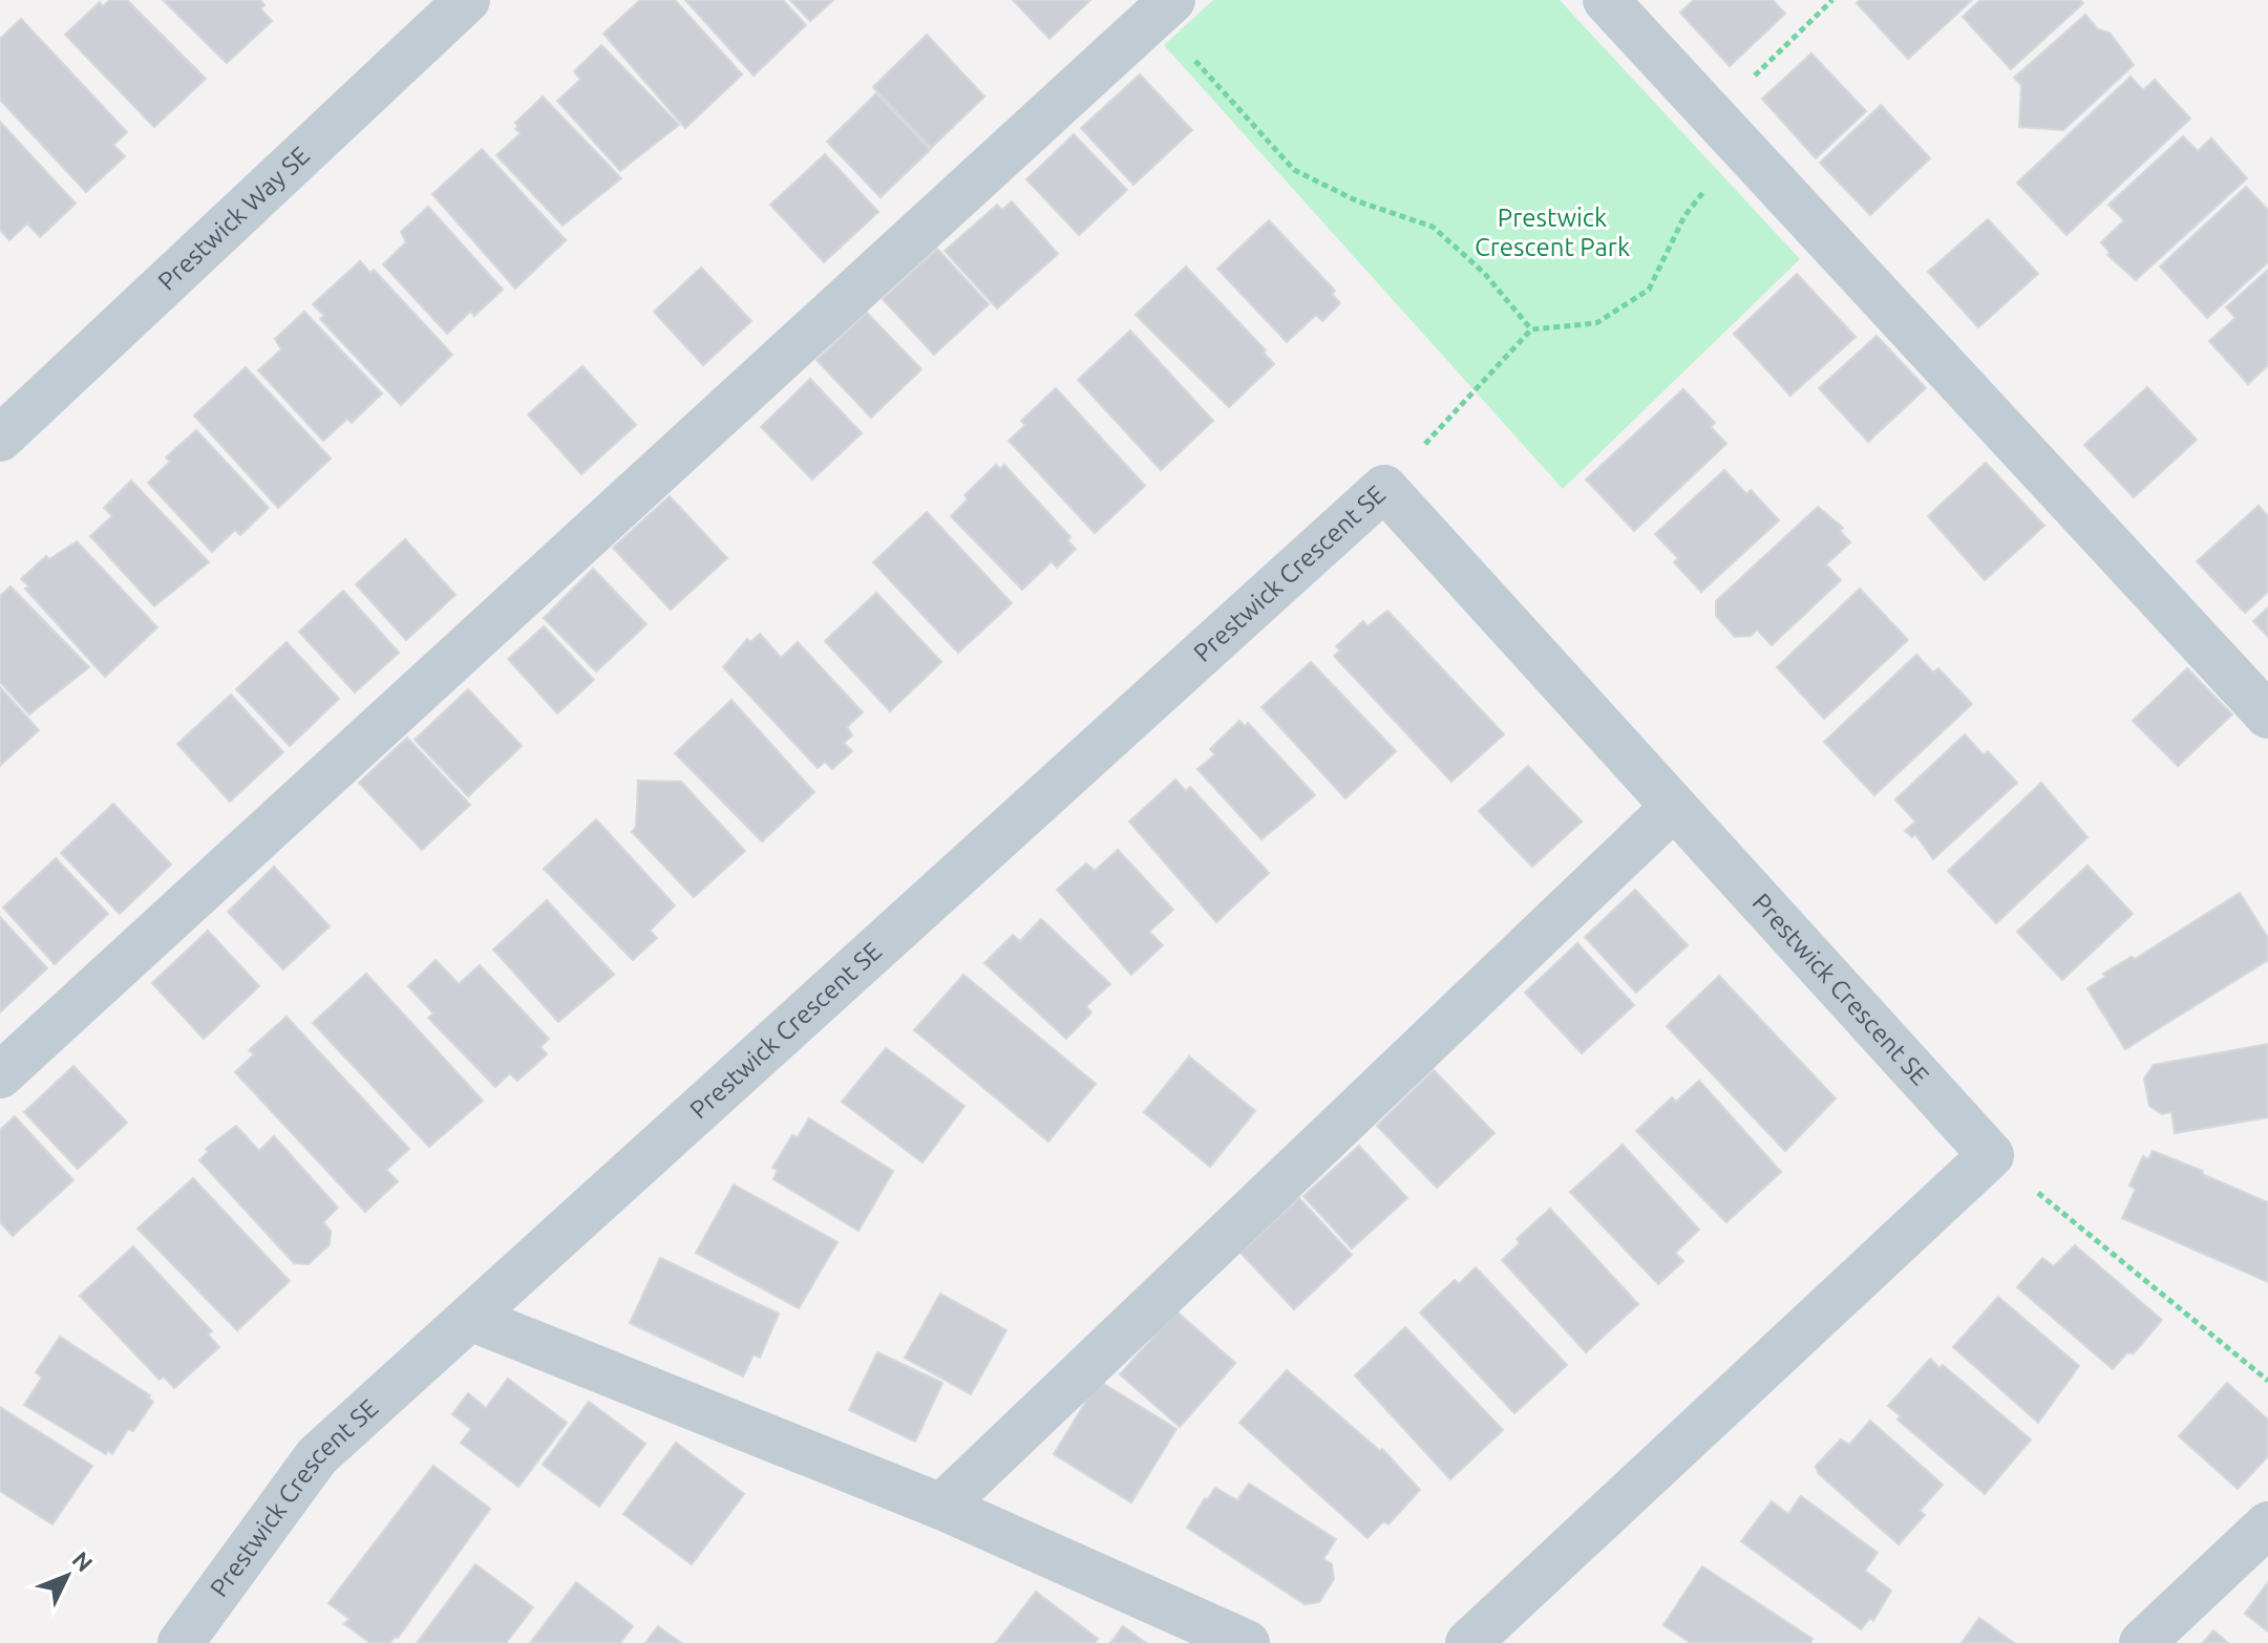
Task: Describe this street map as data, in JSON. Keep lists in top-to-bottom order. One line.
{"streets":{"street":["Prestwick Way SE","Prestwick Crescent SE"]},"parks":["Prestwick Crescent Park"],"north":"top right"}
